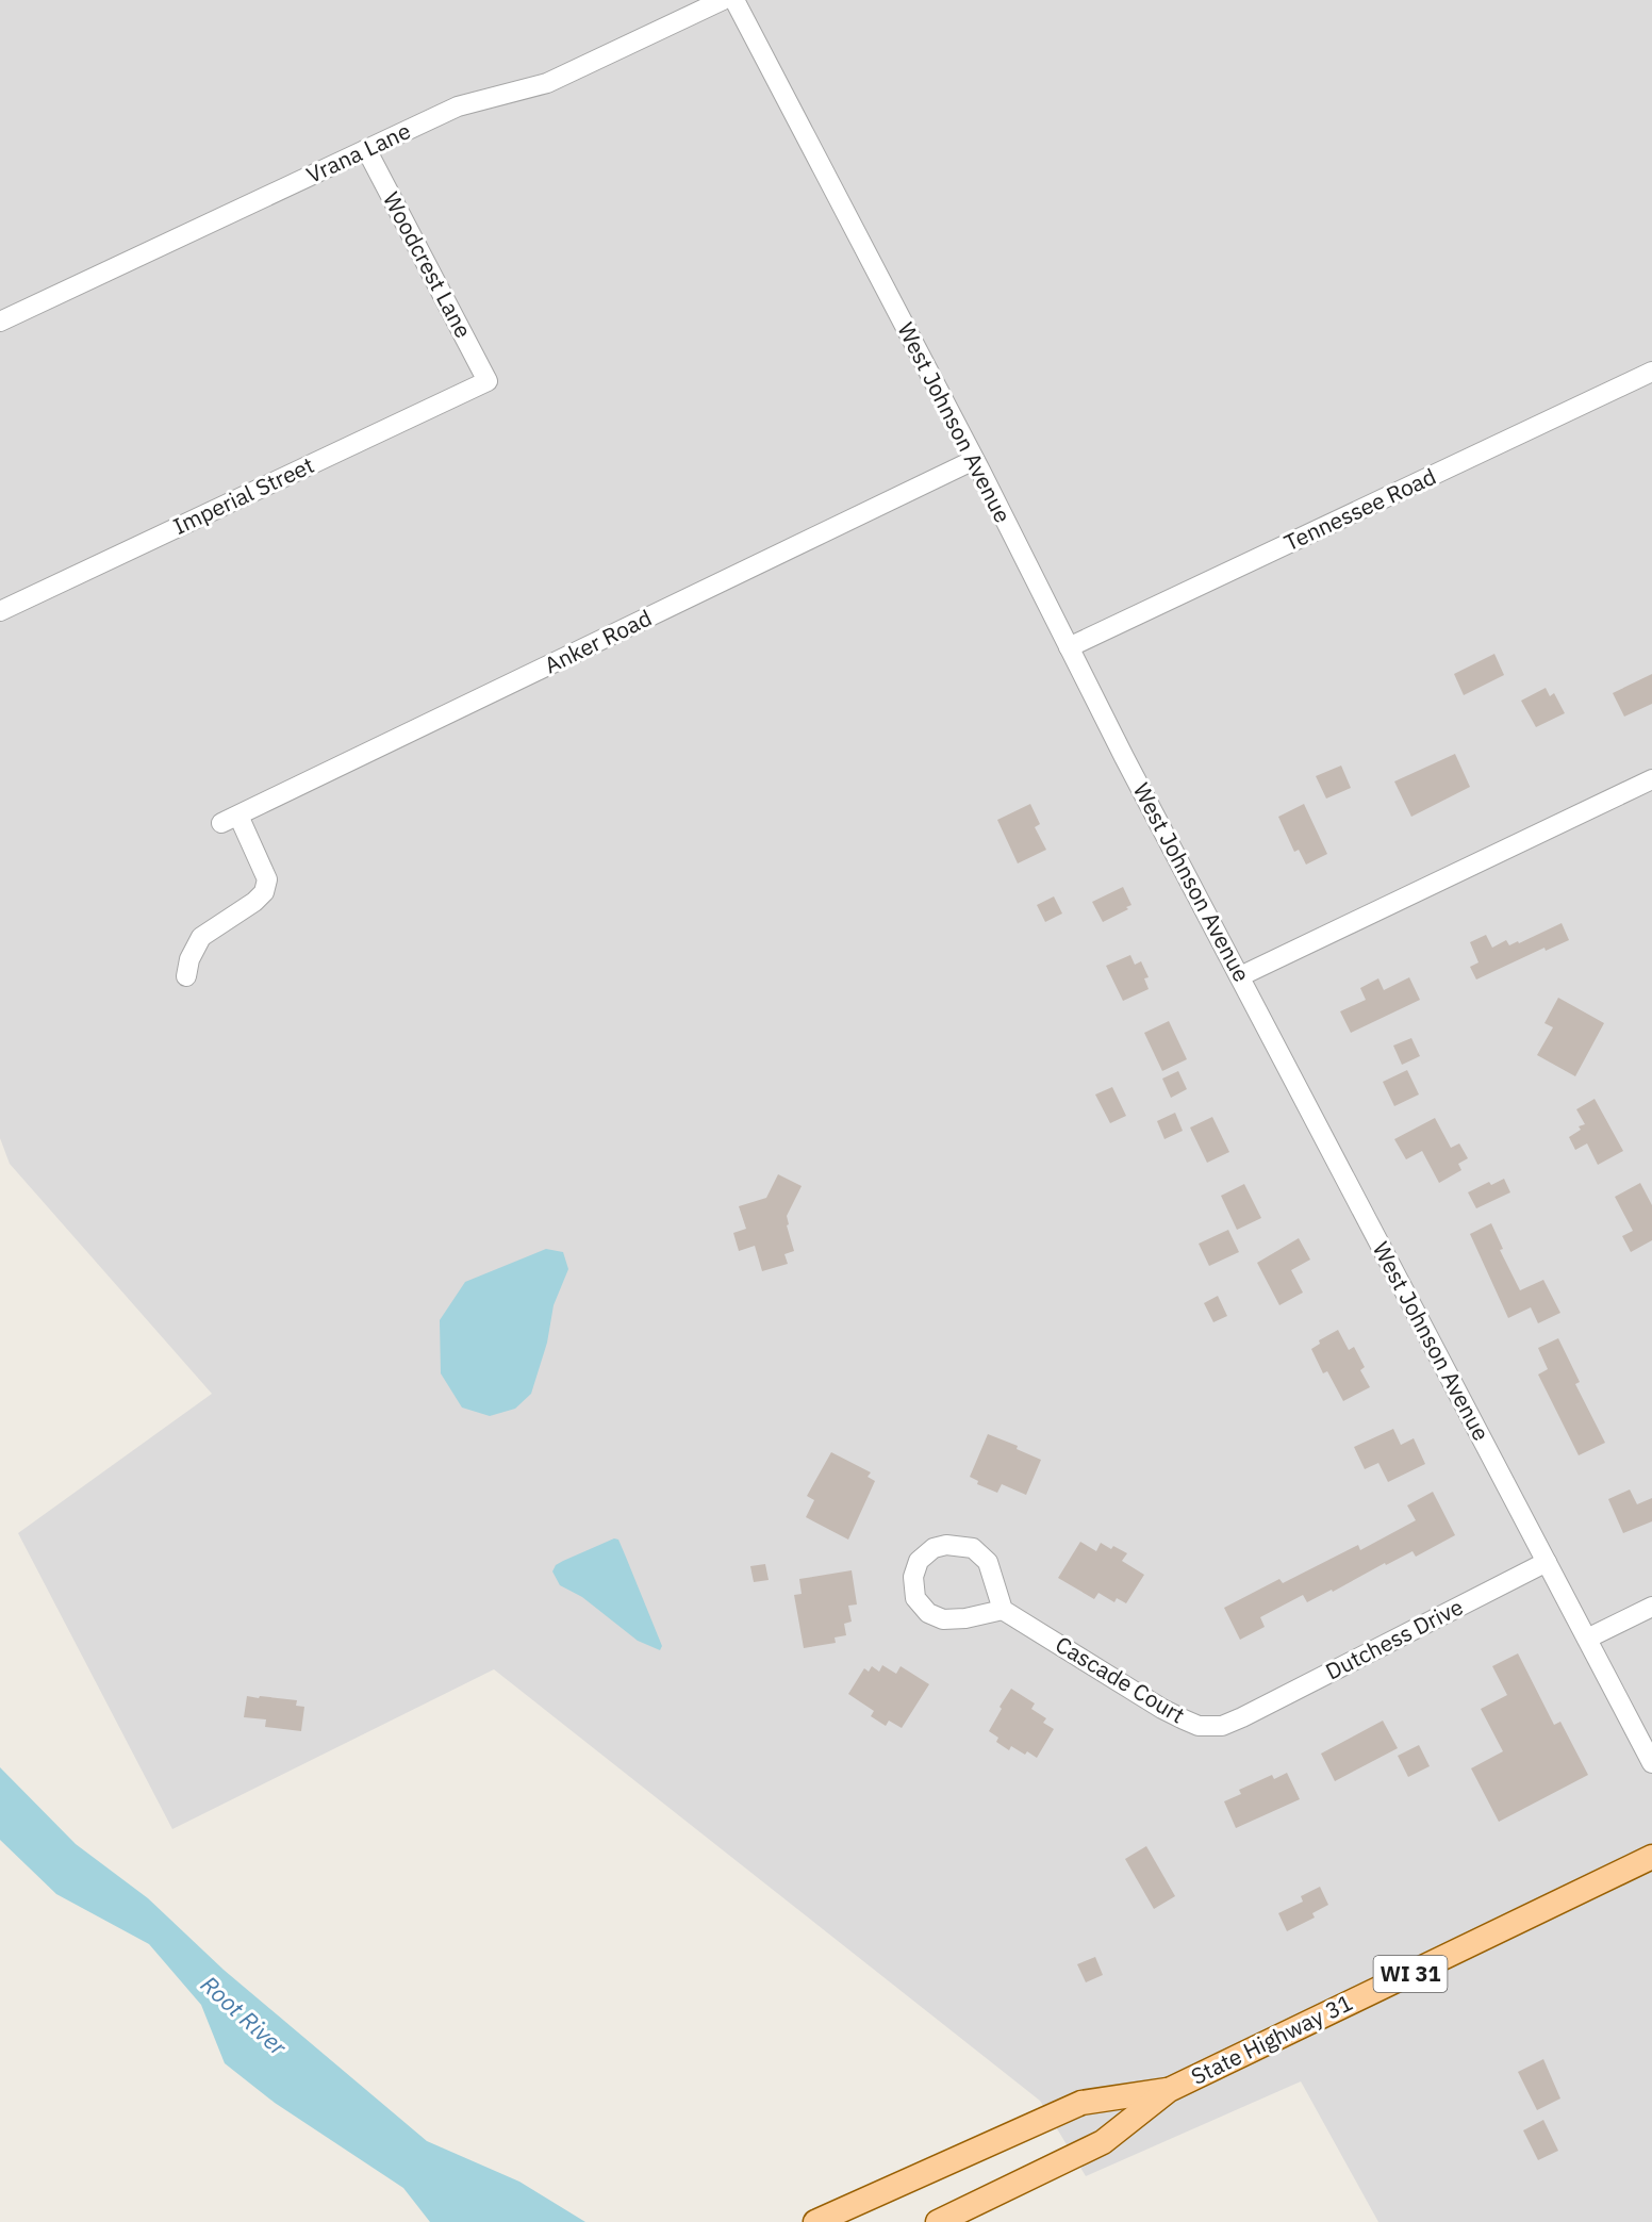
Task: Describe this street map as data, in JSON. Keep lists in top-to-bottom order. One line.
{"streets":{"main road":["WI 31","State Highway 31"],"street":["Vrana Lane","Woodcrest Lane","West Johnson Avenue","Imperial Street","Tennessee Road","Anker Road","Dutchess Drive","Cascade Court"]},"crossings":[["Vrana Lane","Woodcrest Lane"],["Woodcrest Lane","Imperial Street"],["West Johnson Avenue","Tennessee Road"],["West Johnson Avenue","Anker Road"],["West Johnson Avenue","Dutchess Drive"],["Dutchess Drive","Cascade Court"]],"water":["Root River"]}
